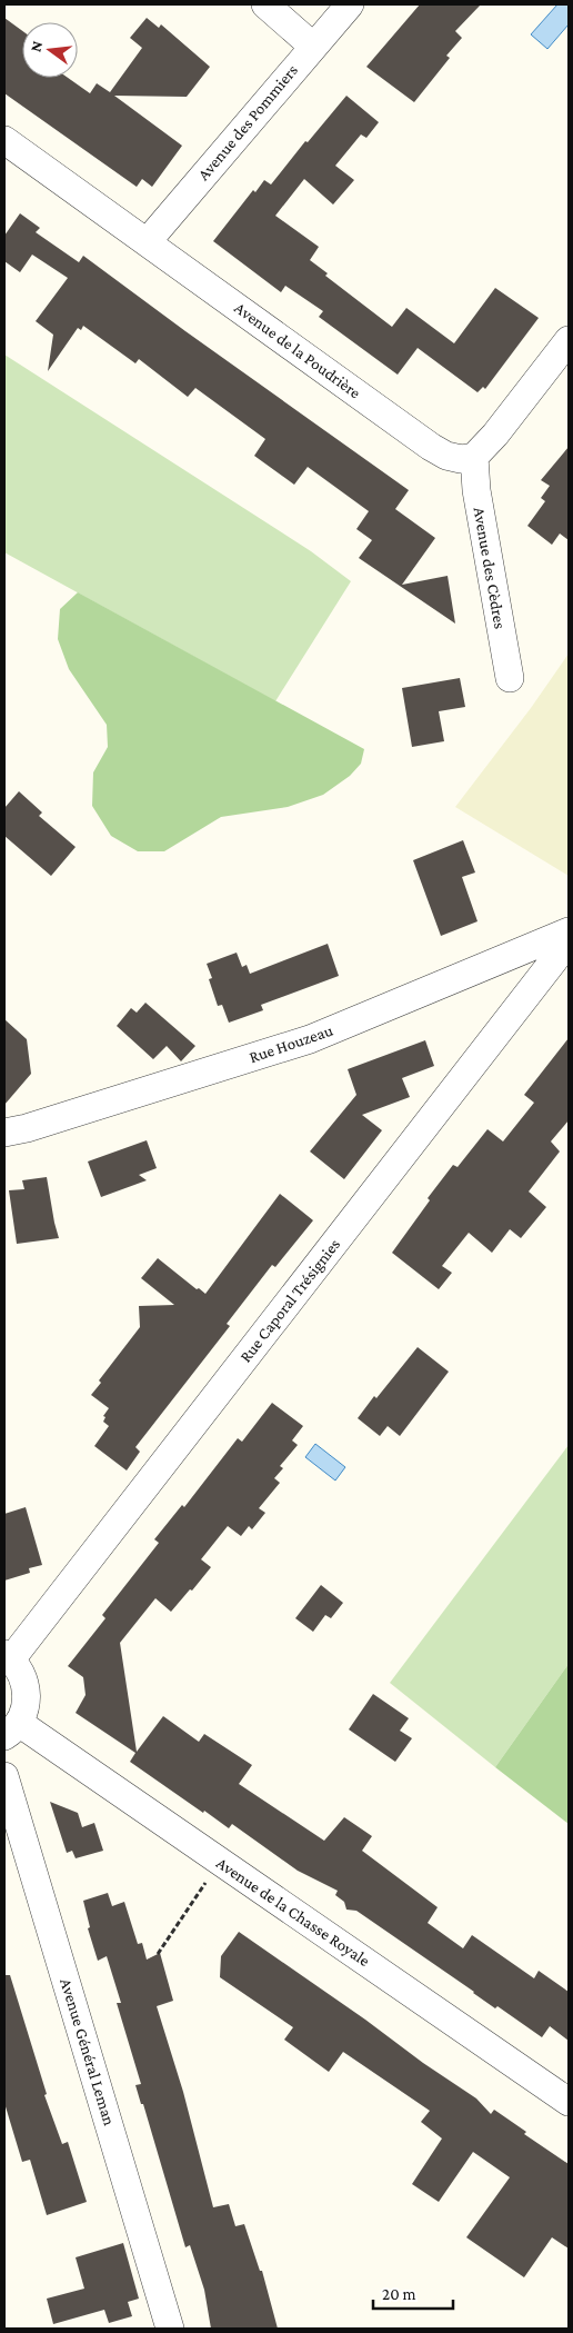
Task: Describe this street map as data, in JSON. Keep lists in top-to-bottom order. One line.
{"streets":{"street":["Avenue des Pommiers","Avenue de la Poudrière","Avenue des Cèdres","Rue Houzeau","Rue Caporal Trésignies","Avenue de la Chasse Royale","Avenue Général Leman"]},"crossings":[["Avenue des Pommiers","Avenue de la Poudrière"],["Avenue de la Poudrière","Avenue des Cèdres"]],"scale_bar":"20 m","north":"left"}
